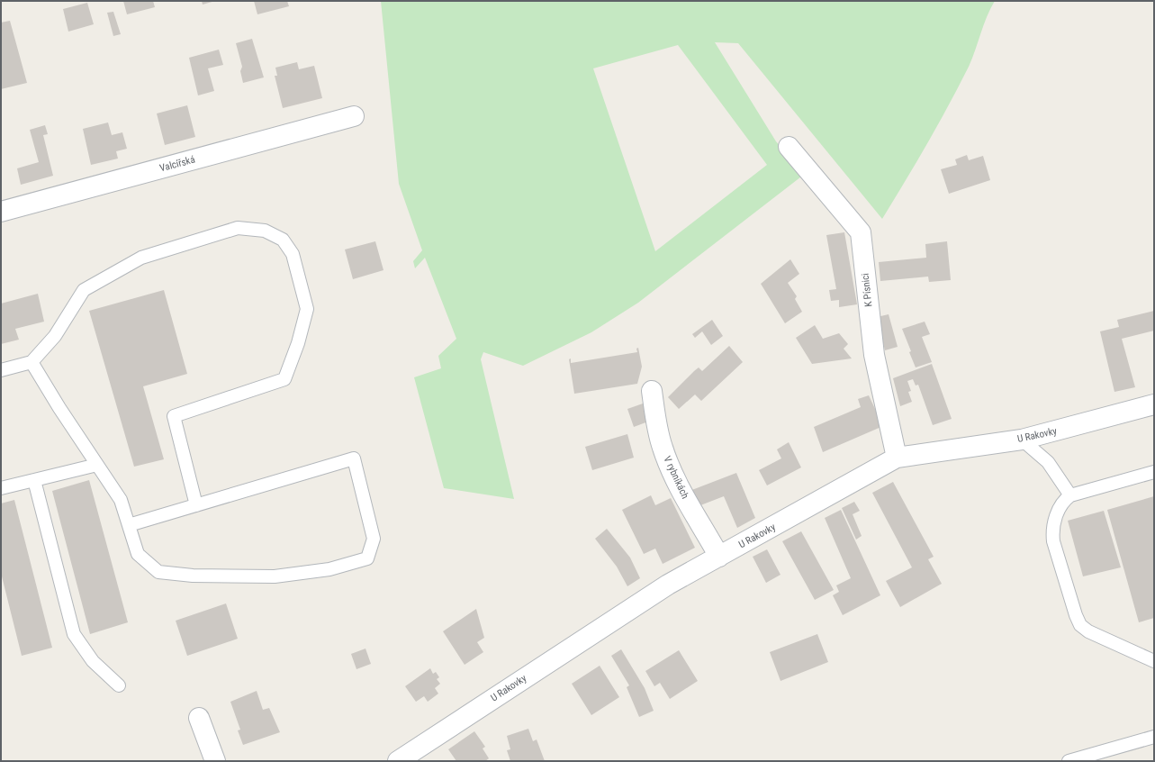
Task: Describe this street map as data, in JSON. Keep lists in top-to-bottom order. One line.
{"streets":{"street":["Valcířská","K Písnici","U Rakovky","V rybníkách"]},"crossings":[["K Písnici","U Rakovky"],["U Rakovky","V rybníkách"]]}
